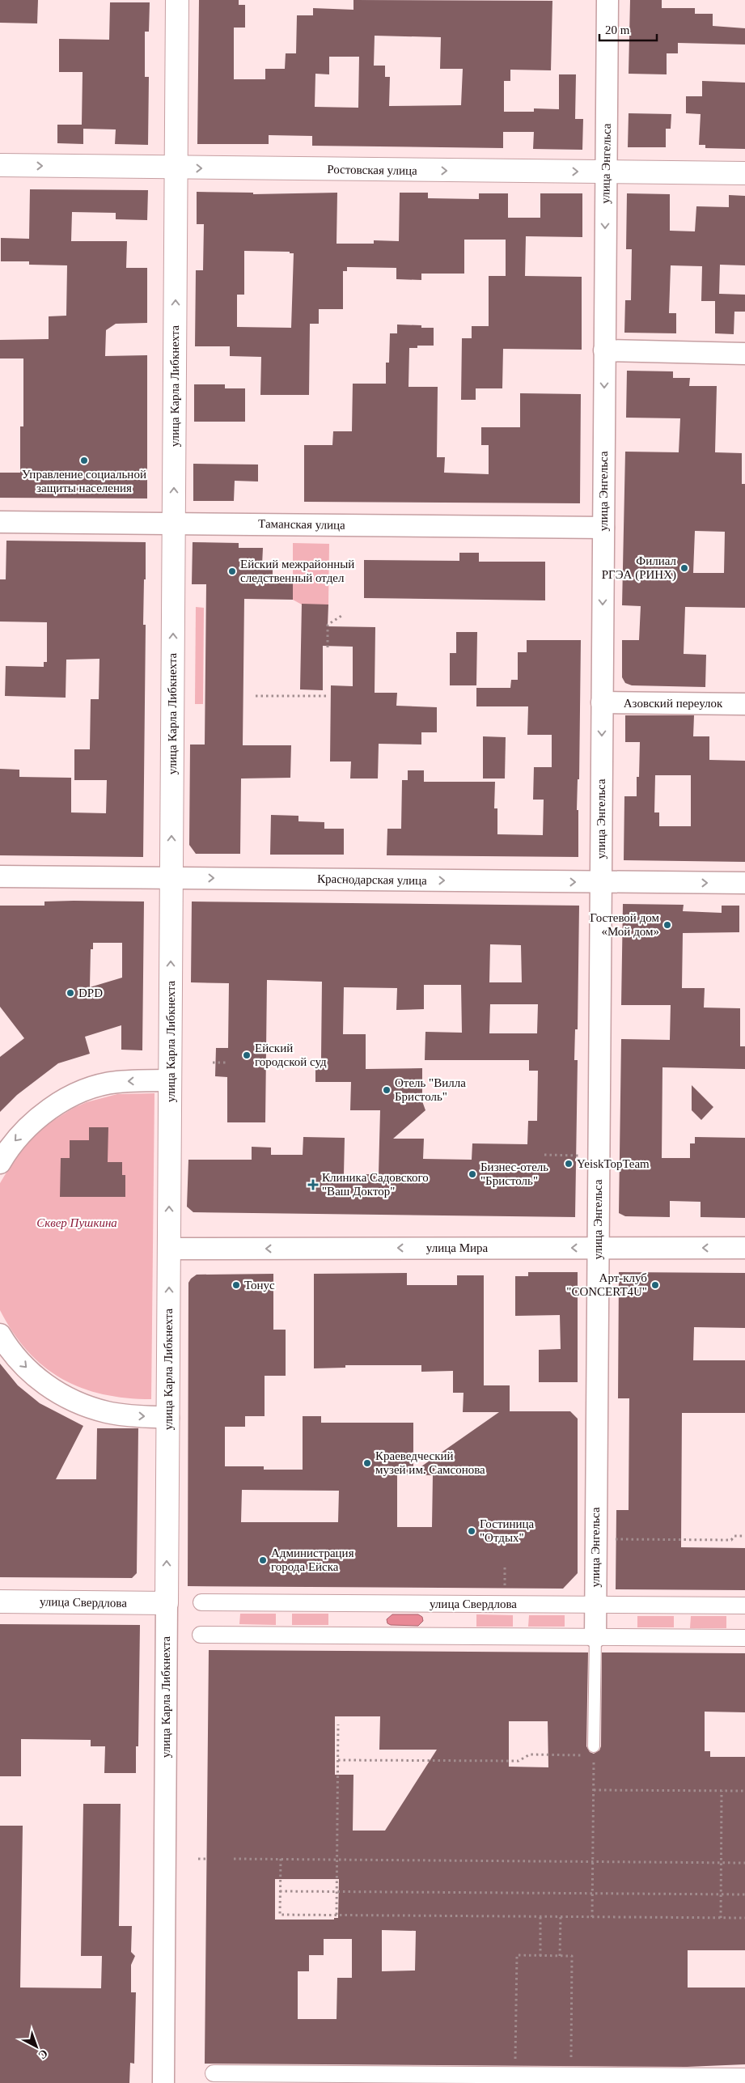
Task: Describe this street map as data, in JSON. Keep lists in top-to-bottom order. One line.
{"streets":{"street":["улица Энгельса","Ростовская улица","улица Карла Либкнехта","Таманская улица","Азовский переулок","Краснодарская улица","улица Мира","улица Свердлова"]},"crossings":[["улица Энгельса","Ростовская улица"],["улица Энгельса","Таманская улица"],["улица Энгельса","Азовский переулок"],["улица Энгельса","Краснодарская улица"],["улица Энгельса","улица Мира"],["улица Энгельса","улица Свердлова"],["Ростовская улица","улица Карла Либкнехта"],["улица Карла Либкнехта","Таманская улица"],["улица Карла Либкнехта","Краснодарская улица"],["улица Карла Либкнехта","улица Мира"],["улица Карла Либкнехта","улица Свердлова"]],"one_way":["улица Энгельса","Ростовская улица","улица Карла Либкнехта","Краснодарская улица","улица Мира"],"parks":["Сквер Пушкина"],"places":{"other":["Управление социальной защиты населения","Филиал РГЭА (РИНХ)","Ейский межрайонный следственный отдел","Гостевой дом «Мой дом»","DPD","Ейский городской суд","Отель \"Вилла Бристоль\"","YeiskTopTeam","Бизнес-отель \"Бристоль\"","Тонус","Арт-клуб \"CONCERT4U\"","Краеведческий музей им. Самсонова","Гостиница \"Отдых\"","Администрация города Ейска"],"health":["Клиника Садовского \"Ваш Доктор\""]},"scale_bar":"20 m","north":"bottom right"}
